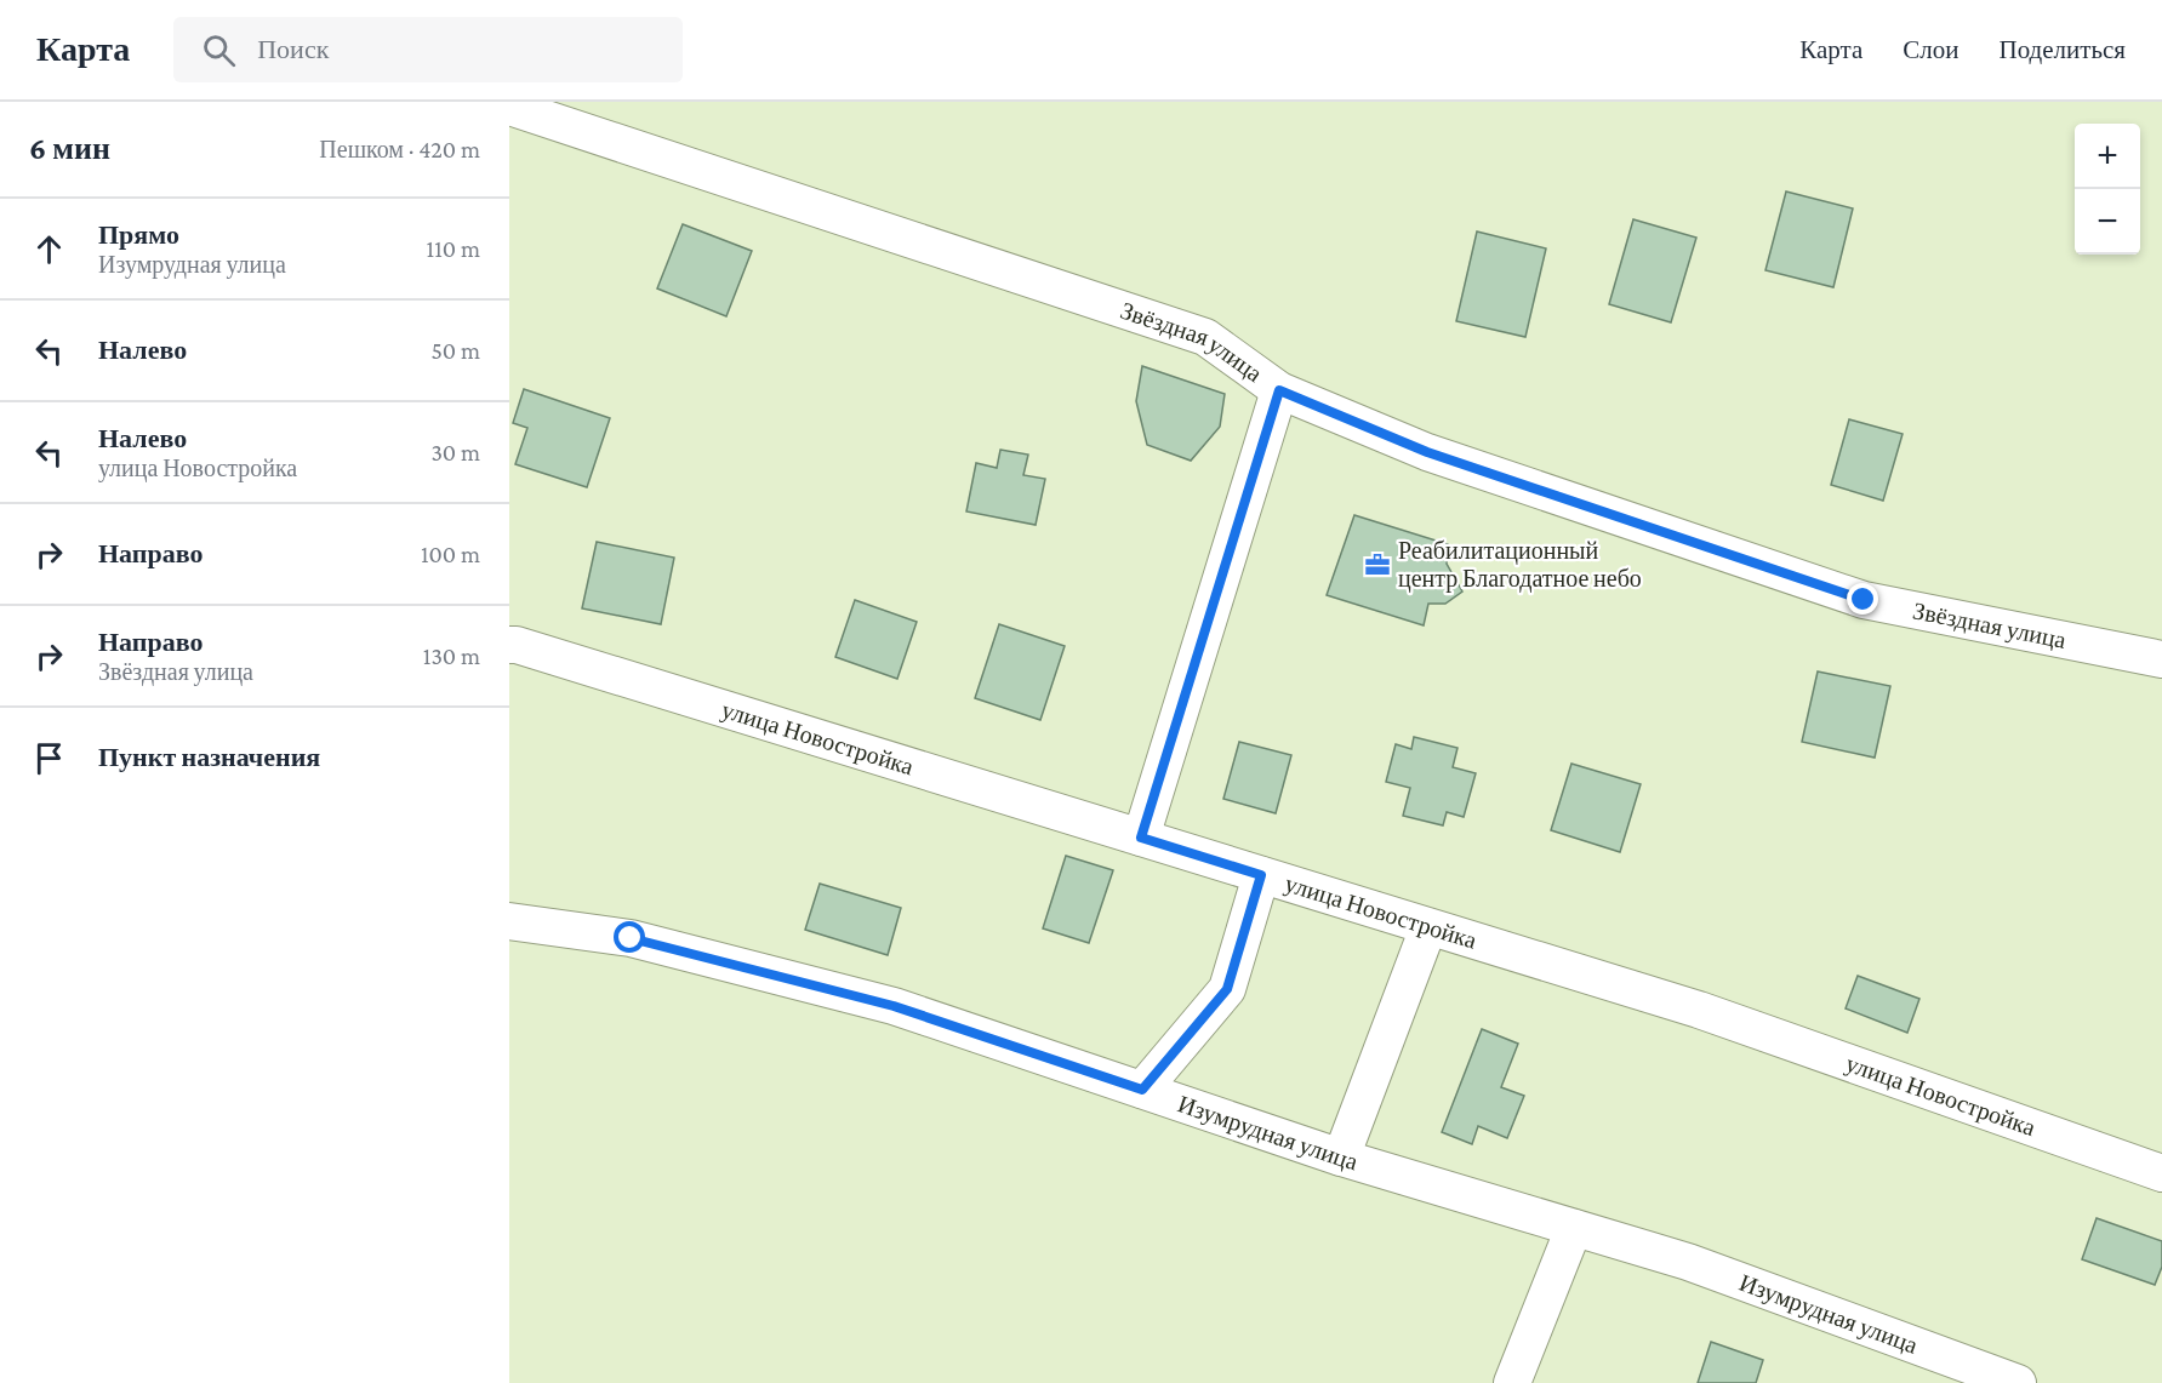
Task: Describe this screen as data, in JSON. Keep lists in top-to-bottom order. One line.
{"streets":{"street":["Звёздная улица","улица Новостройка","Изумрудная улица"]},"places":{"office":["Реабилитационный центр Благодатное небо"]},"page":{"header":"Карта","search":"Поиск","nav":["Карта","Слои","Поделиться"],"heading":["6 мин","Пешком · 420 m"],"map_buttons":["+","−"],"list":[["Прямо","Изумрудная улица","110 m"],["Налево","50 m"],["Налево","улица Новостройка","30 m"],["Направо","100 m"],["Направо","Звёздная улица","130 m"],"Пункт назначения"]}}
